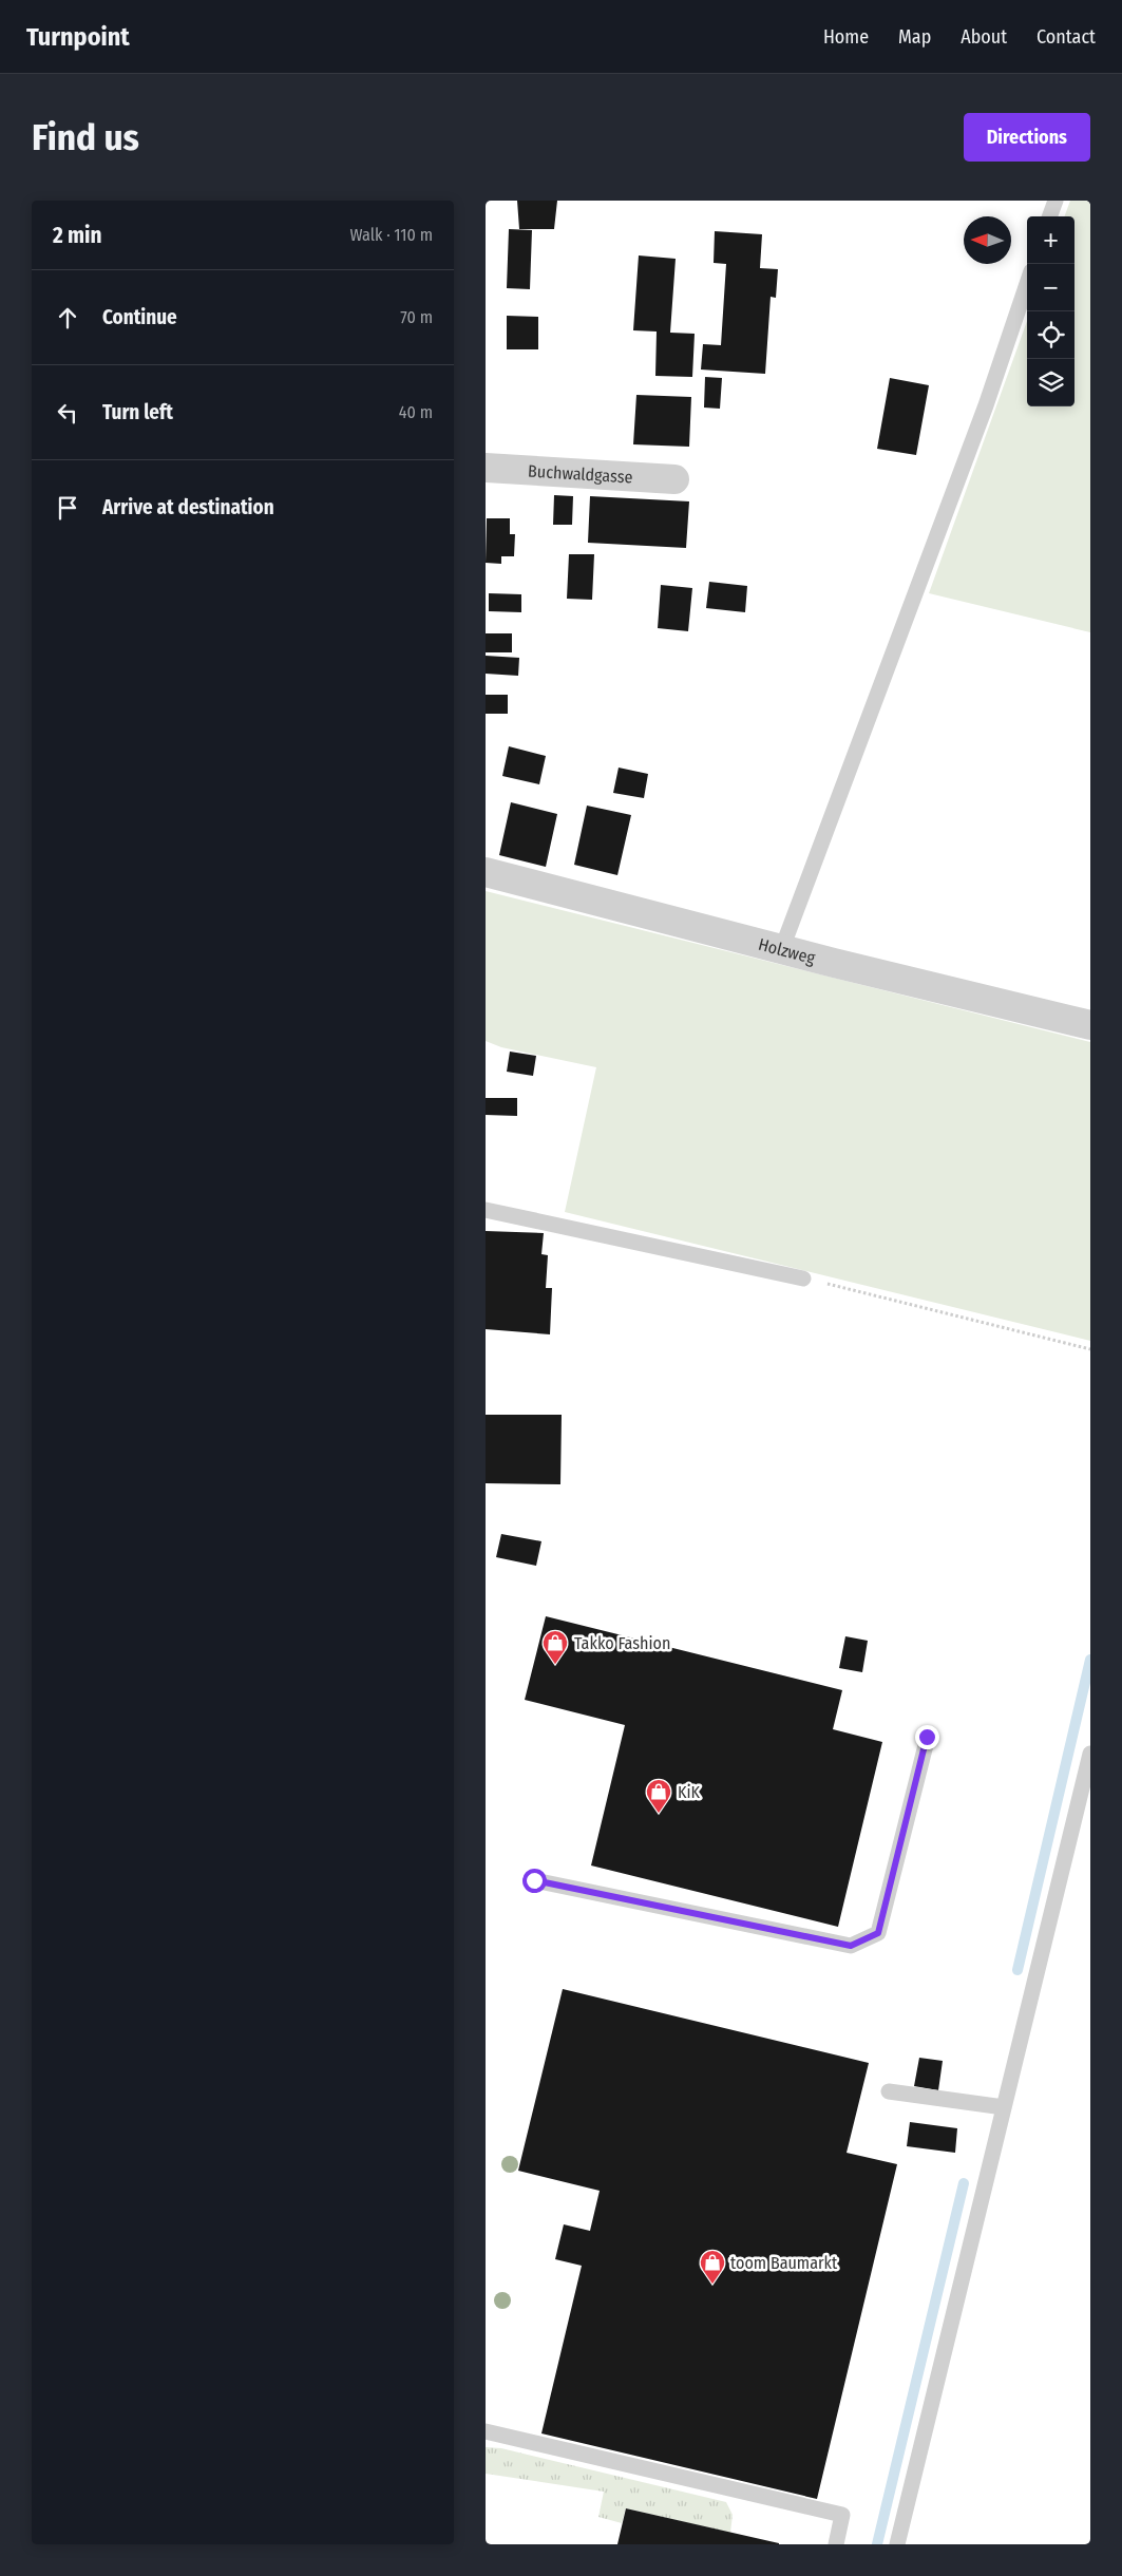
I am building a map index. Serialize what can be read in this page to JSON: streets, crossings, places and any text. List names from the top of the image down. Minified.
{"streets":{"street":["Buchwaldgasse","Holzweg"]},"places":{"shop":["Takko Fashion","KiK","toom Baumarkt"]},"north":"left","page":{"header":"Turnpoint","nav":["Home","Map","About","Contact"],"buttons":"Directions","title":"Find us","heading":["2 min","Walk · 110 m"],"map_buttons":["+","−"],"list":[["Continue","70 m"],["Turn left","40 m"],"Arrive at destination"]}}
